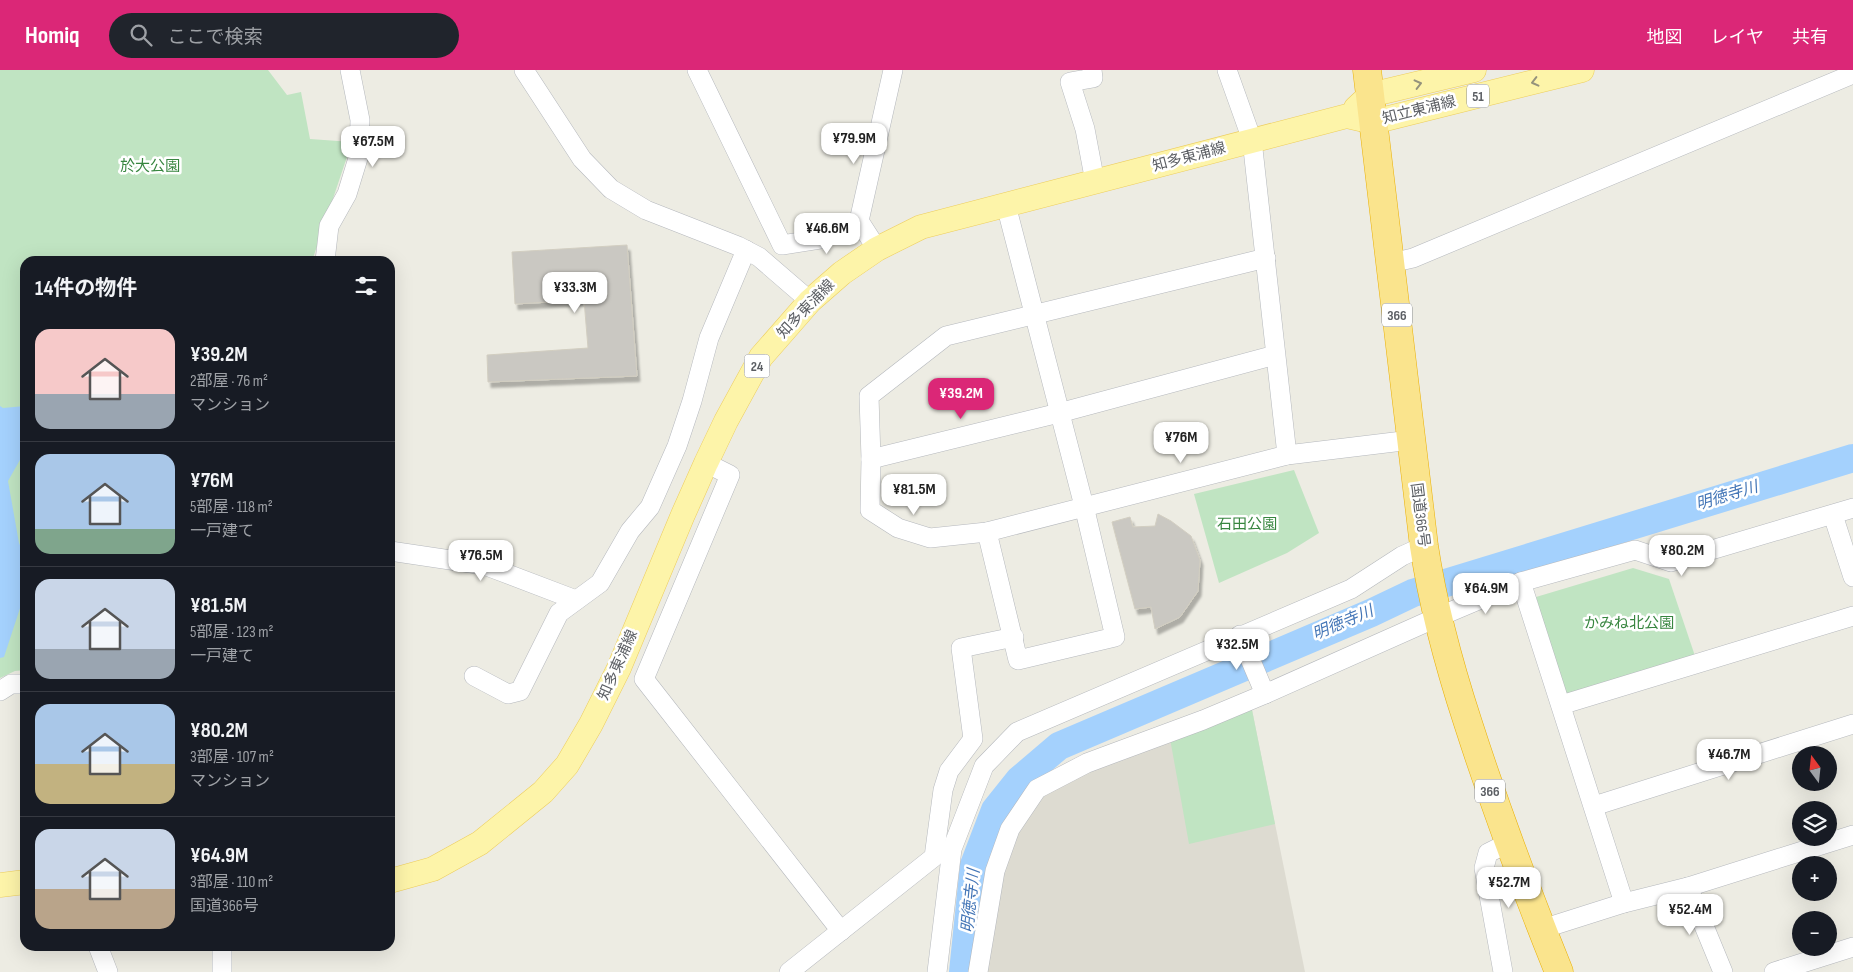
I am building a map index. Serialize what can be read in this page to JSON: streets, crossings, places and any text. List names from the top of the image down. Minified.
{"streets":{"highway":["366","国道366号"],"main road":["51","知立東浦線","知多東浦線","24"]},"crossings":[["知立東浦線","知多東浦線"],["知立東浦線","国道366号"],["知多東浦線","国道366号"]],"water":["明徳寺川"],"parks":["於大公園","石田公園","かみね北公園"],"north":"top","page":{"header":"Homiq","search":"ここで検索","nav":["地図","レイヤ","共有"],"price":["¥79.9M","¥67.5M","¥46.6M","¥33.3M","¥39.2M","¥76M","¥81.5M","¥80.2M","¥76.5M","¥64.9M","¥32.5M","¥46.7M","¥52.7M","¥52.4M"],"heading":"14件の物件","list":[{"name":"¥39.2M","note":"2部屋 · 76 m² · マンション"},{"name":"¥76M","note":"5部屋 · 118 m² · 一戸建て"},{"name":"¥81.5M","note":"5部屋 · 123 m² · 一戸建て"},{"name":"¥80.2M","note":"3部屋 · 107 m² · マンション"},{"name":"¥64.9M","note":"3部屋 · 110 m² · 国道366号"}],"map_buttons":["+","−"]}}
